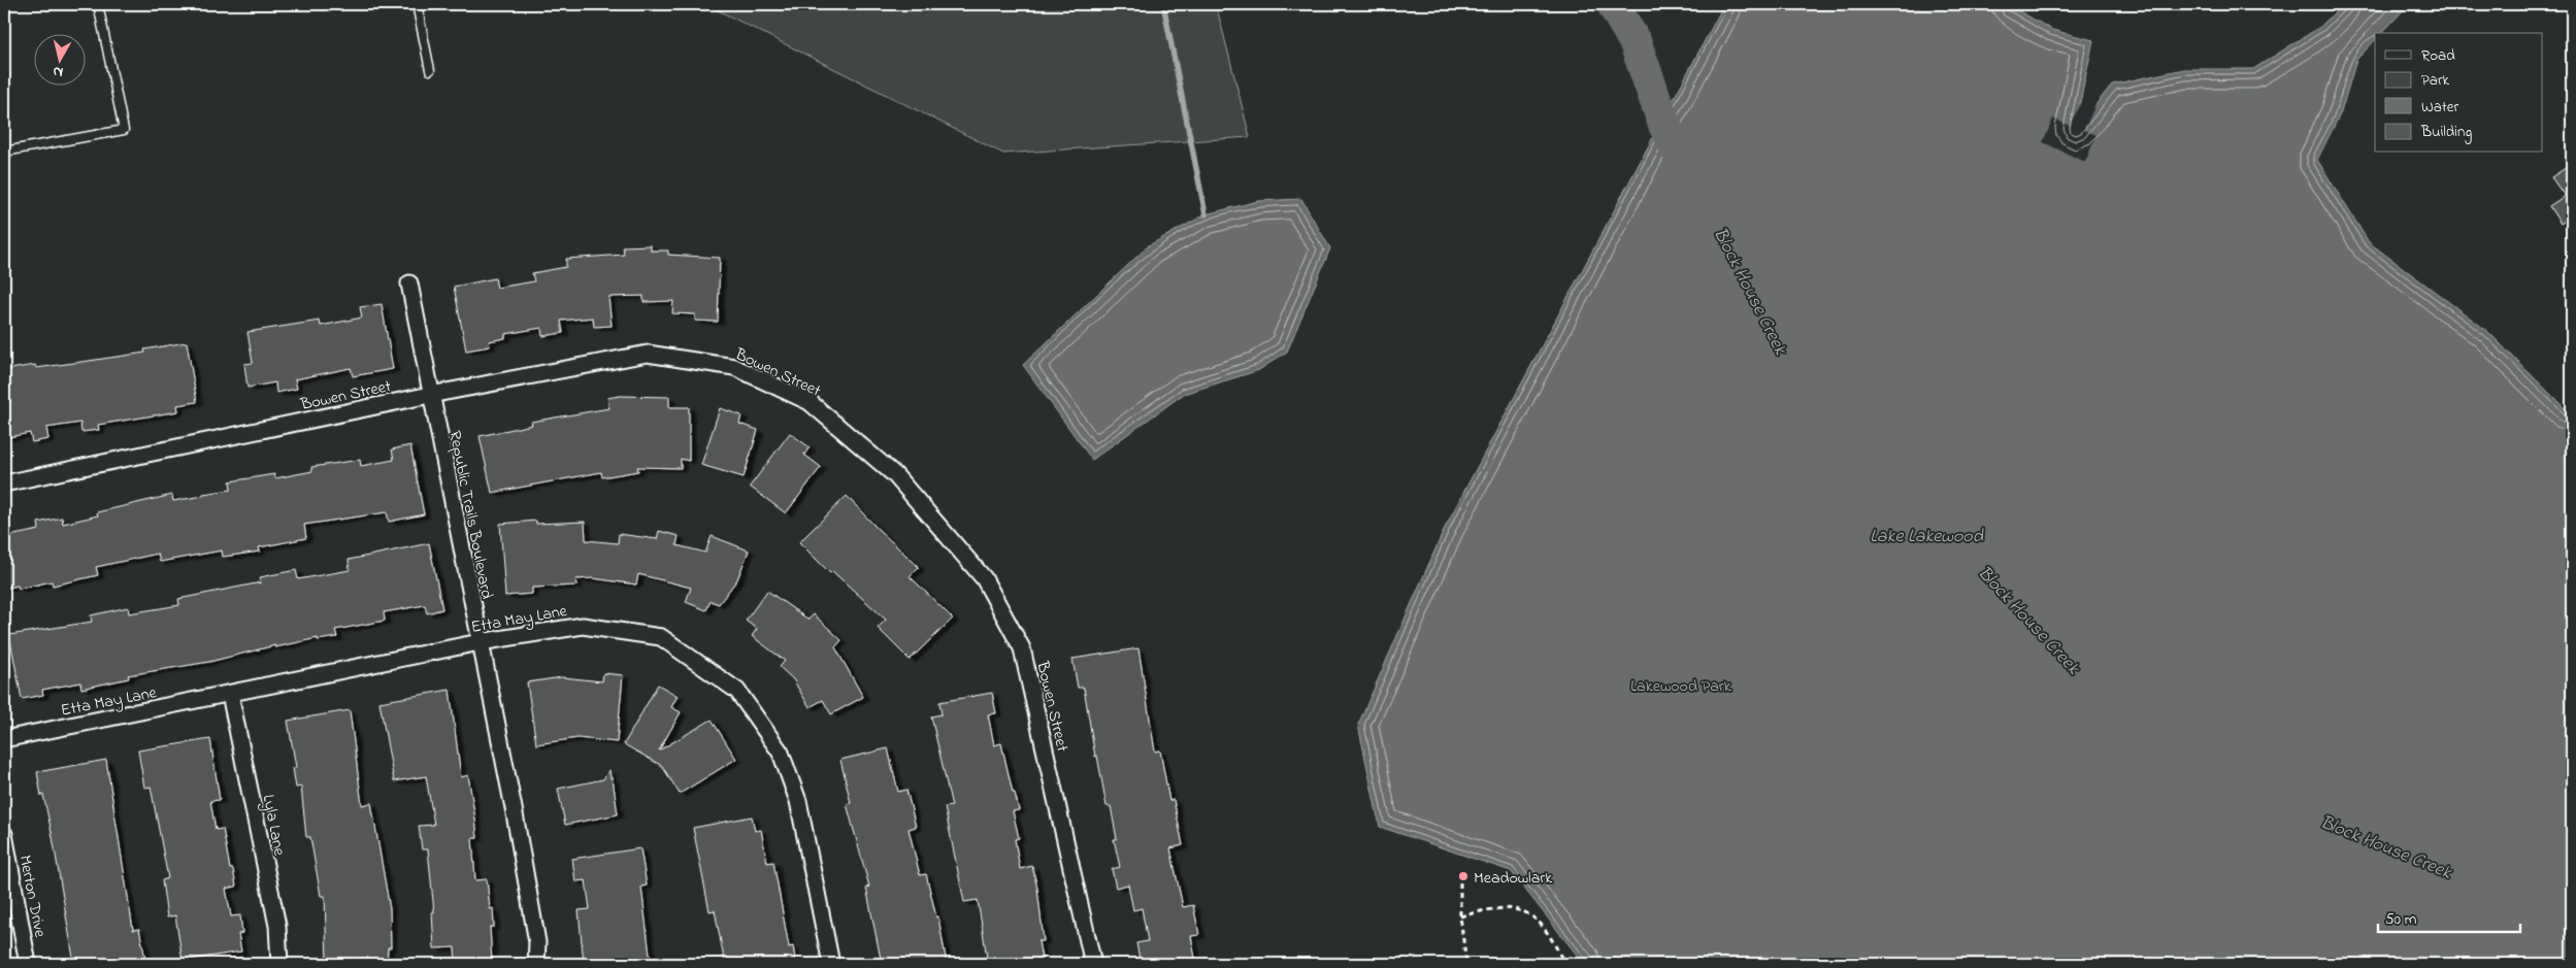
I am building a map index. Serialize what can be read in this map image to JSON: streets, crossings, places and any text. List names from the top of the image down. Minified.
{"streets":{"street":["Bowen Street","Republic Trails Boulevard","Etta May Lane","Lyla Lane","Merton Drive"]},"crossings":[["Bowen Street","Republic Trails Boulevard"],["Republic Trails Boulevard","Etta May Lane"],["Etta May Lane","Lyla Lane"]],"water":["Block House Creek","Lake Lakewood"],"parks":["Lakewood Park"],"places":["Meadowlark"],"legend":["Road","Park","Water","Building"],"scale_bar":"50 m","north":"bottom"}
